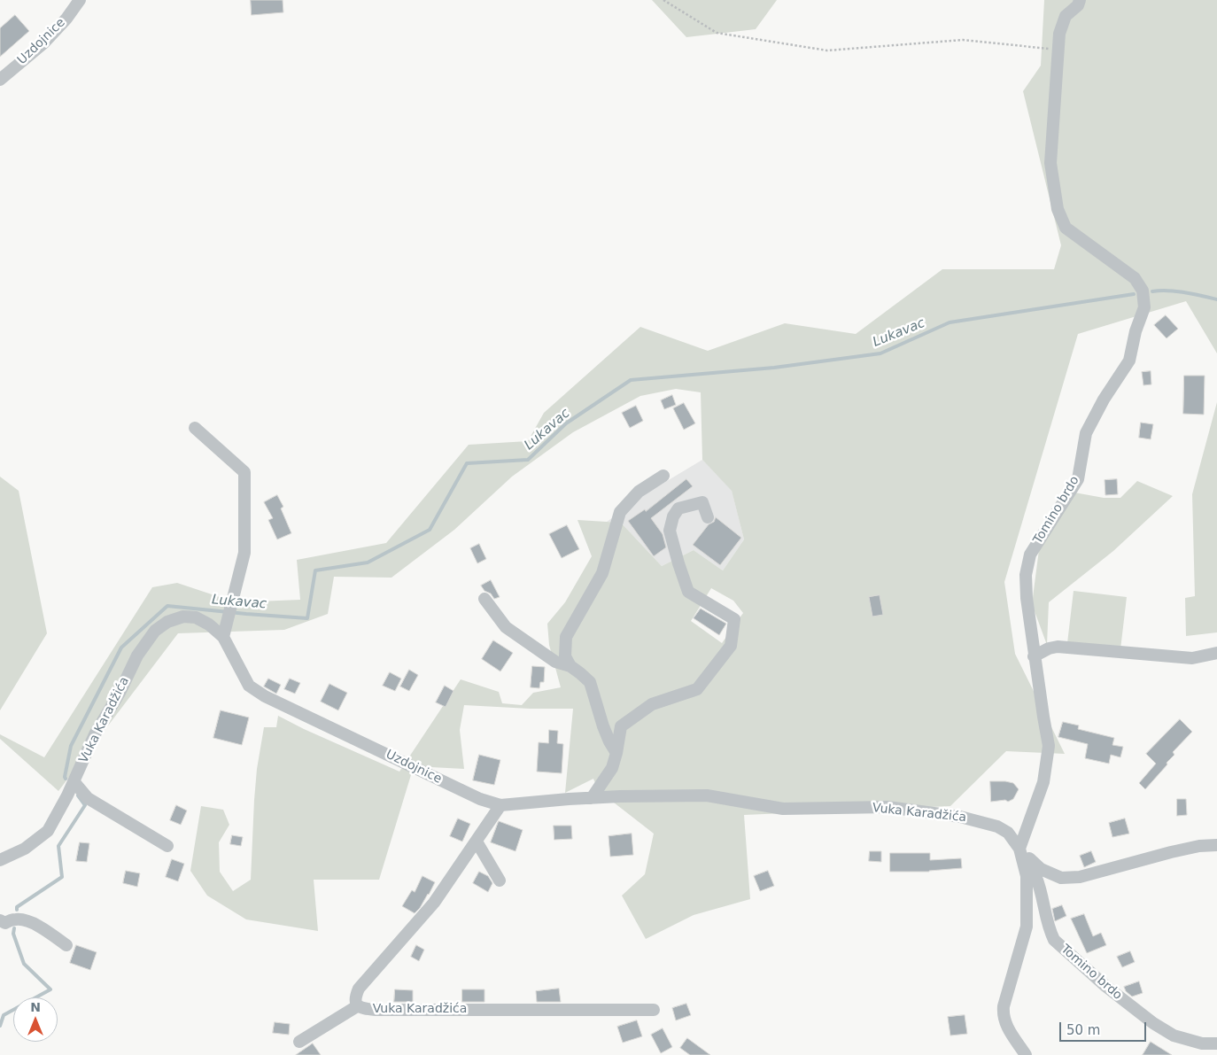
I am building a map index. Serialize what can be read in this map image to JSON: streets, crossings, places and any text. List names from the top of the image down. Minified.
{"streets":{"street":["Uzdojnice","Tomino brdo","Vuka Karadžića"]},"crossings":[["Uzdojnice","Vuka Karadžića"],["Tomino brdo","Vuka Karadžića"]],"water":["Lukavac"],"scale_bar":"50 m","north":"top"}
